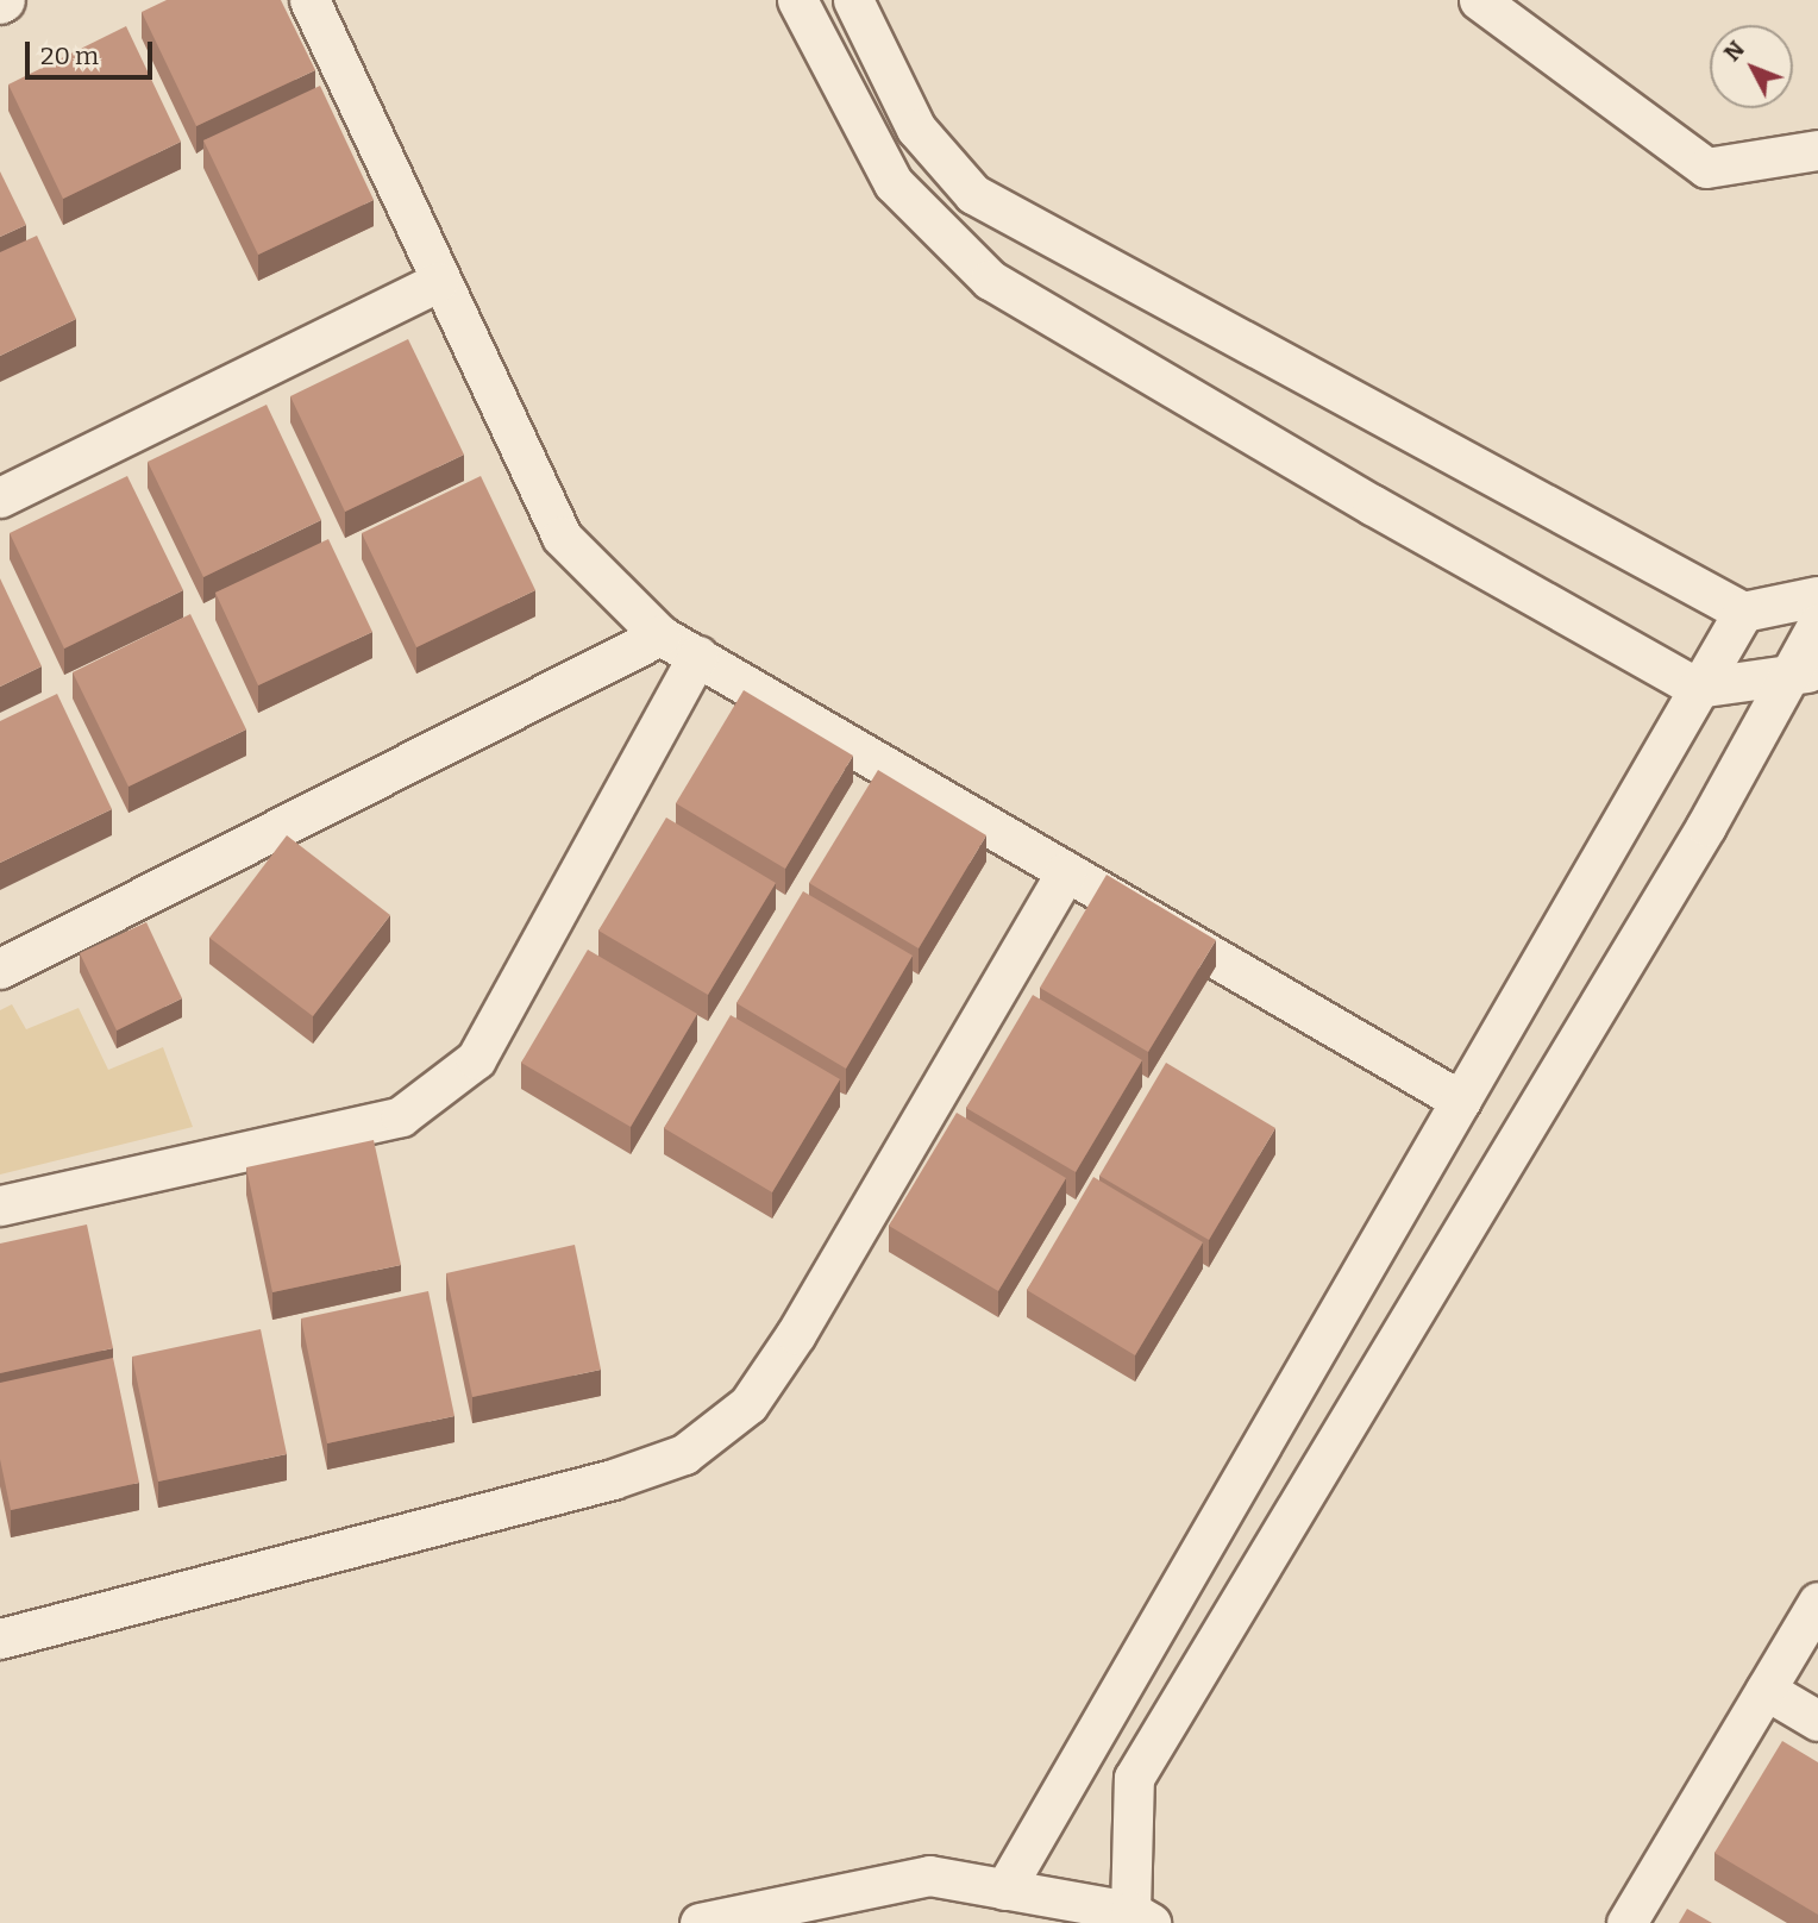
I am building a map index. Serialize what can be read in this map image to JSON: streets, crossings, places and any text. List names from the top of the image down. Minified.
{"scale_bar":"20 m","north":"top left"}
